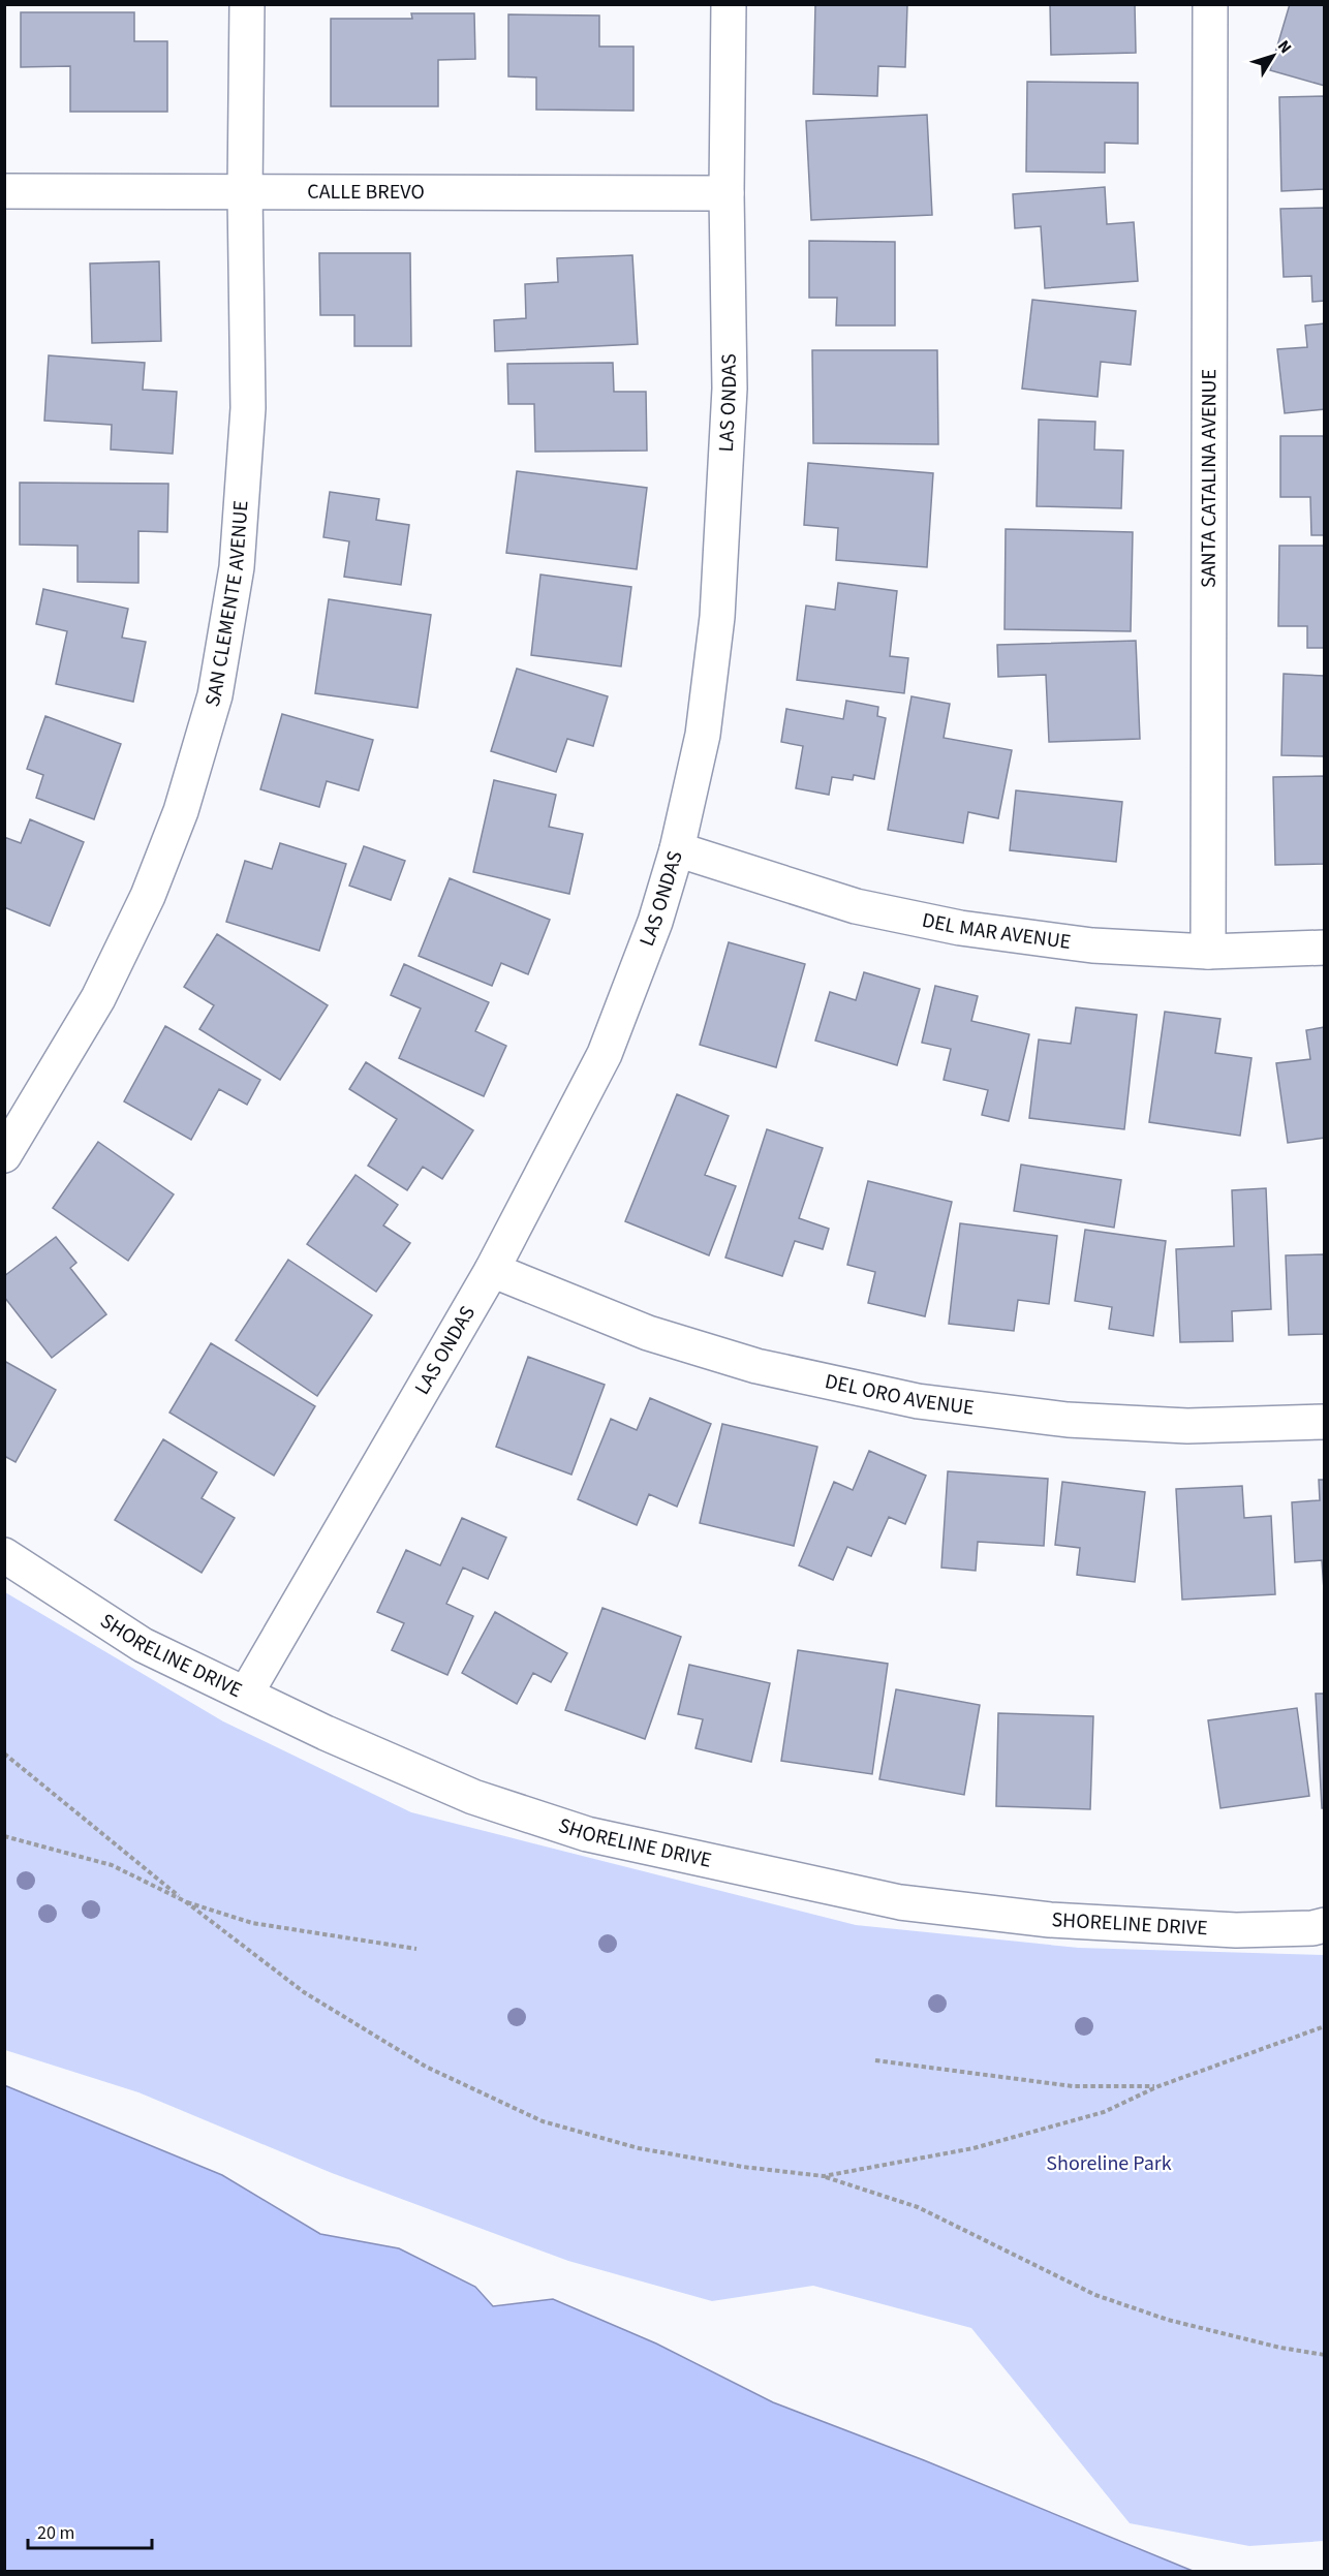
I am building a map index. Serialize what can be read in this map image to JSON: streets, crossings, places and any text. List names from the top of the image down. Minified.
{"streets":{"street":["CALLE BREVO","LAS ONDAS","SANTA CATALINA AVENUE","SAN CLEMENTE AVENUE","DEL MAR AVENUE","DEL ORO AVENUE","SHORELINE DRIVE"]},"crossings":[["CALLE BREVO","LAS ONDAS"],["CALLE BREVO","SAN CLEMENTE AVENUE"],["LAS ONDAS","DEL MAR AVENUE"],["LAS ONDAS","DEL ORO AVENUE"],["LAS ONDAS","SHORELINE DRIVE"],["SANTA CATALINA AVENUE","DEL MAR AVENUE"]],"parks":["Shoreline Park"],"scale_bar":"20 m","north":"top right"}
